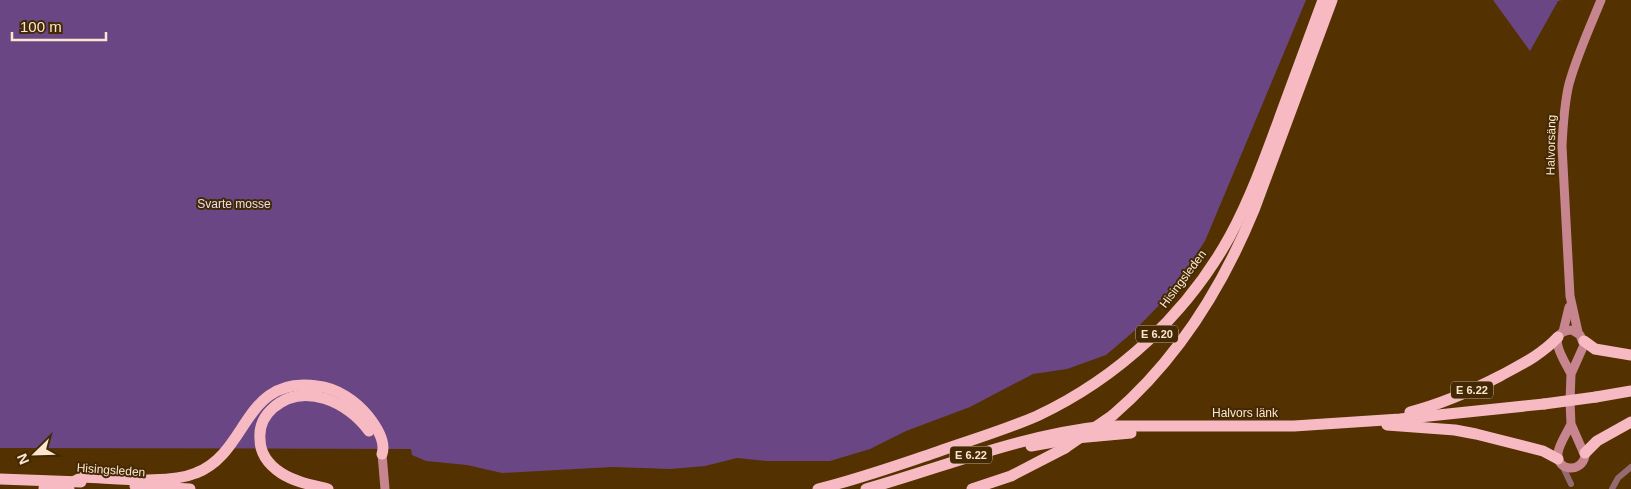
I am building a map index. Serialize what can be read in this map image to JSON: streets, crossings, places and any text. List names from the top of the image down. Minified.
{"streets":{"highway":["Hisingsleden","E 6.20","E 6.22","Halvors länk"],"street":["Halvorsäng"]},"crossings":[["Halvorsäng","E 6.22"],["E 6.22","Halvors länk"]],"parks":["Svarte mosse"],"scale_bar":"100 m","north":"bottom left"}
